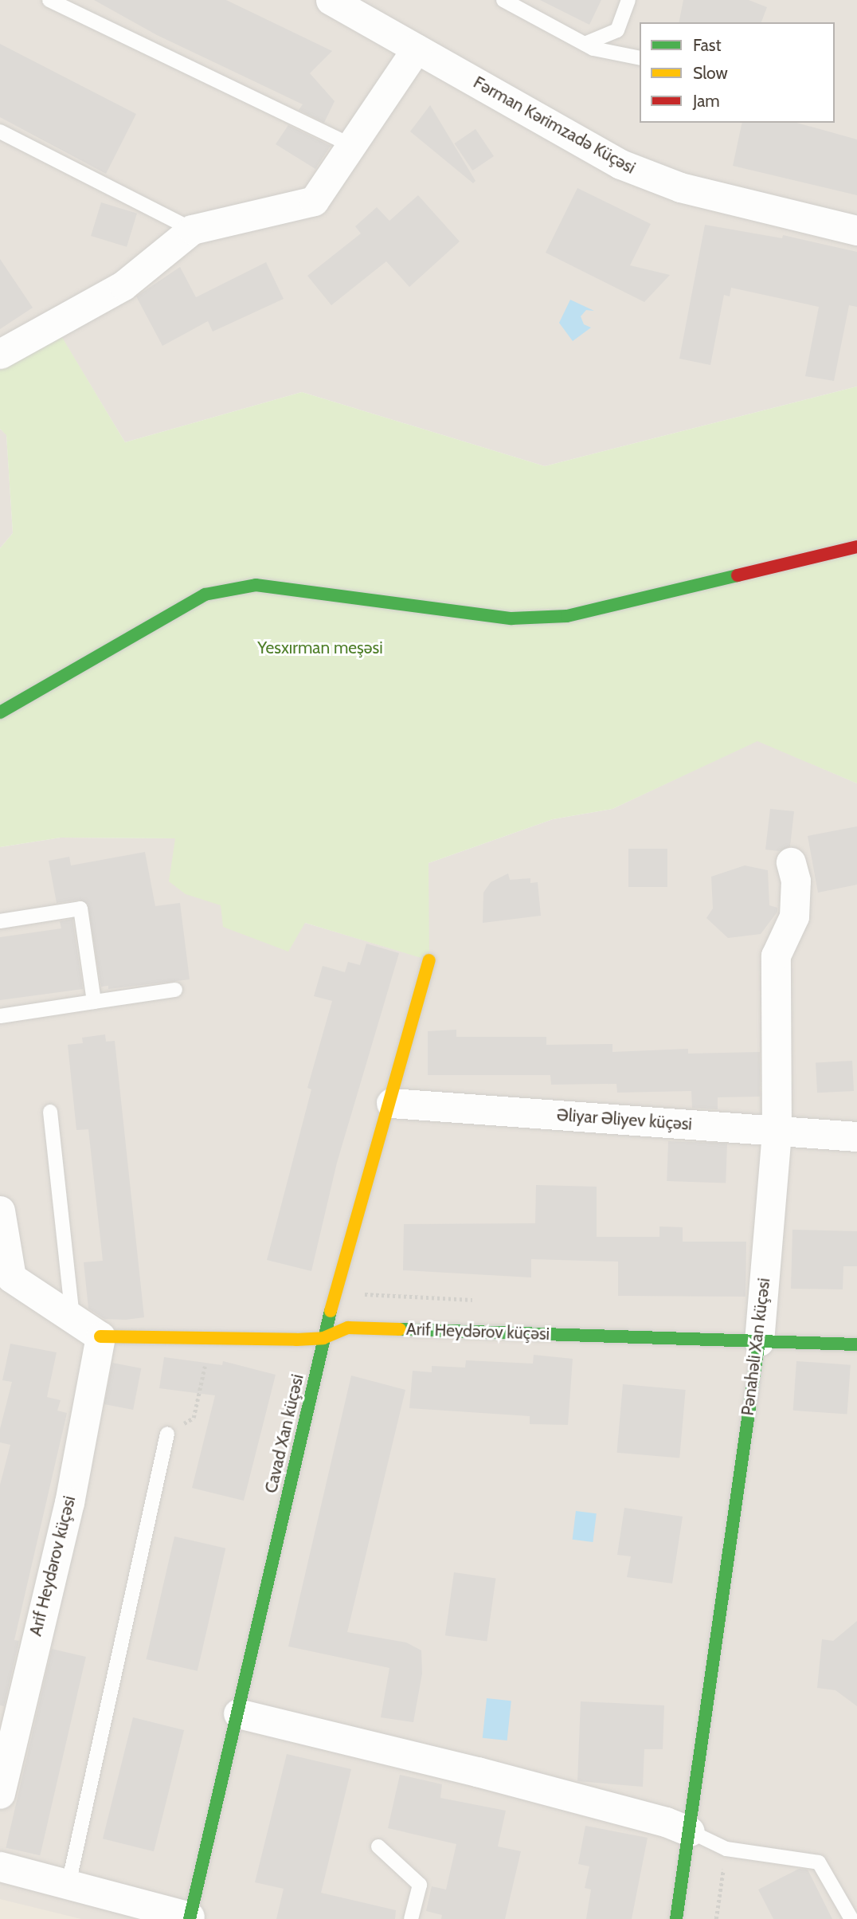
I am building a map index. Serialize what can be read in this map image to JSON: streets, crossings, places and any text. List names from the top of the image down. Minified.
{"streets":{"street":["Fərman Kərimzadə Küçəsi","Əliyar Əliyev küçəsi","Arif Heydərov küçəsi","Pənahəli Xan küçəsi","Cavad Xan küçəsi"]},"crossings":[["Əliyar Əliyev küçəsi","Pənahəli Xan küçəsi"],["Əliyar Əliyev küçəsi","Cavad Xan küçəsi"],["Arif Heydərov küçəsi","Pənahəli Xan küçəsi"],["Arif Heydərov küçəsi","Cavad Xan küçəsi"]],"parks":["Yesxırman meşəsi"],"legend":["Fast","Slow","Jam"]}
